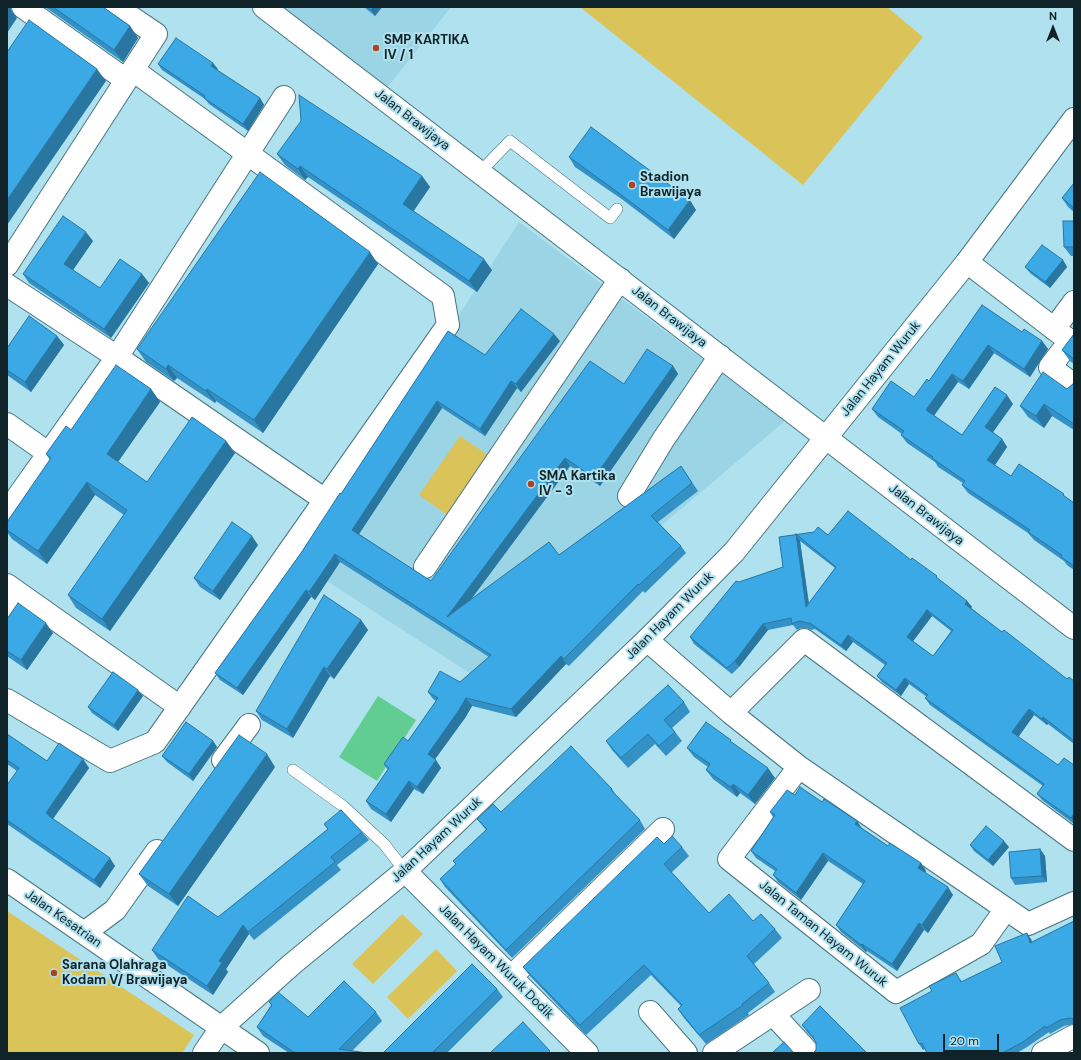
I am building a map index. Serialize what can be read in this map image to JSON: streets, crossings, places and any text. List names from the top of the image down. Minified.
{"streets":{"street":["Jalan Brawijaya","Jalan Hayam Wuruk","Jalan Kesatrian","Jalan Taman Hayam Wuruk","Jalan Hayam Wuruk Dodik"]},"crossings":[["Jalan Brawijaya","Jalan Hayam Wuruk"],["Jalan Hayam Wuruk","Jalan Kesatrian"],["Jalan Hayam Wuruk","Jalan Hayam Wuruk Dodik"]],"places":["SMP KARTIKA IV / 1","Stadion Brawijaya","SMA Kartika IV - 3","Sarana Olahraga Kodam V/ Brawijaya"],"scale_bar":"20 m","north":"top"}
